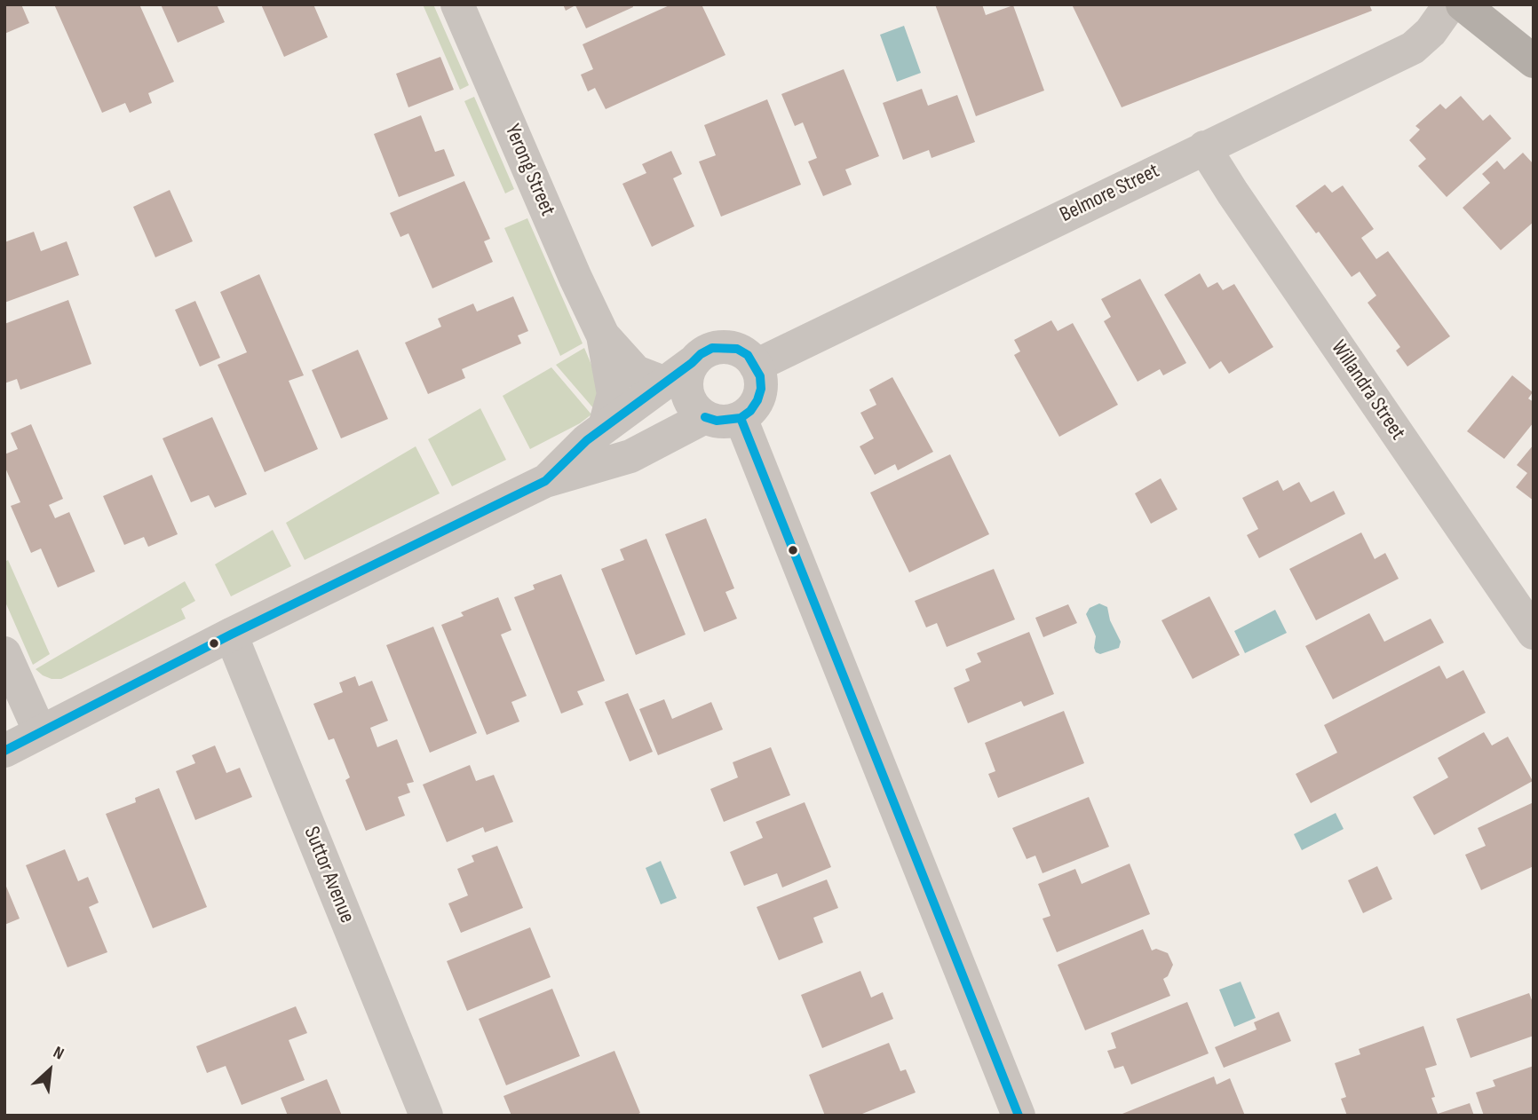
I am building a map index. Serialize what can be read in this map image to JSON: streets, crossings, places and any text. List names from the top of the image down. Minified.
{"streets":{"street":["Yerong Street","Belmore Street","Willandra Street","Suttor Avenue"]},"crossings":[["Belmore Street","Willandra Street"]],"north":"top right"}
